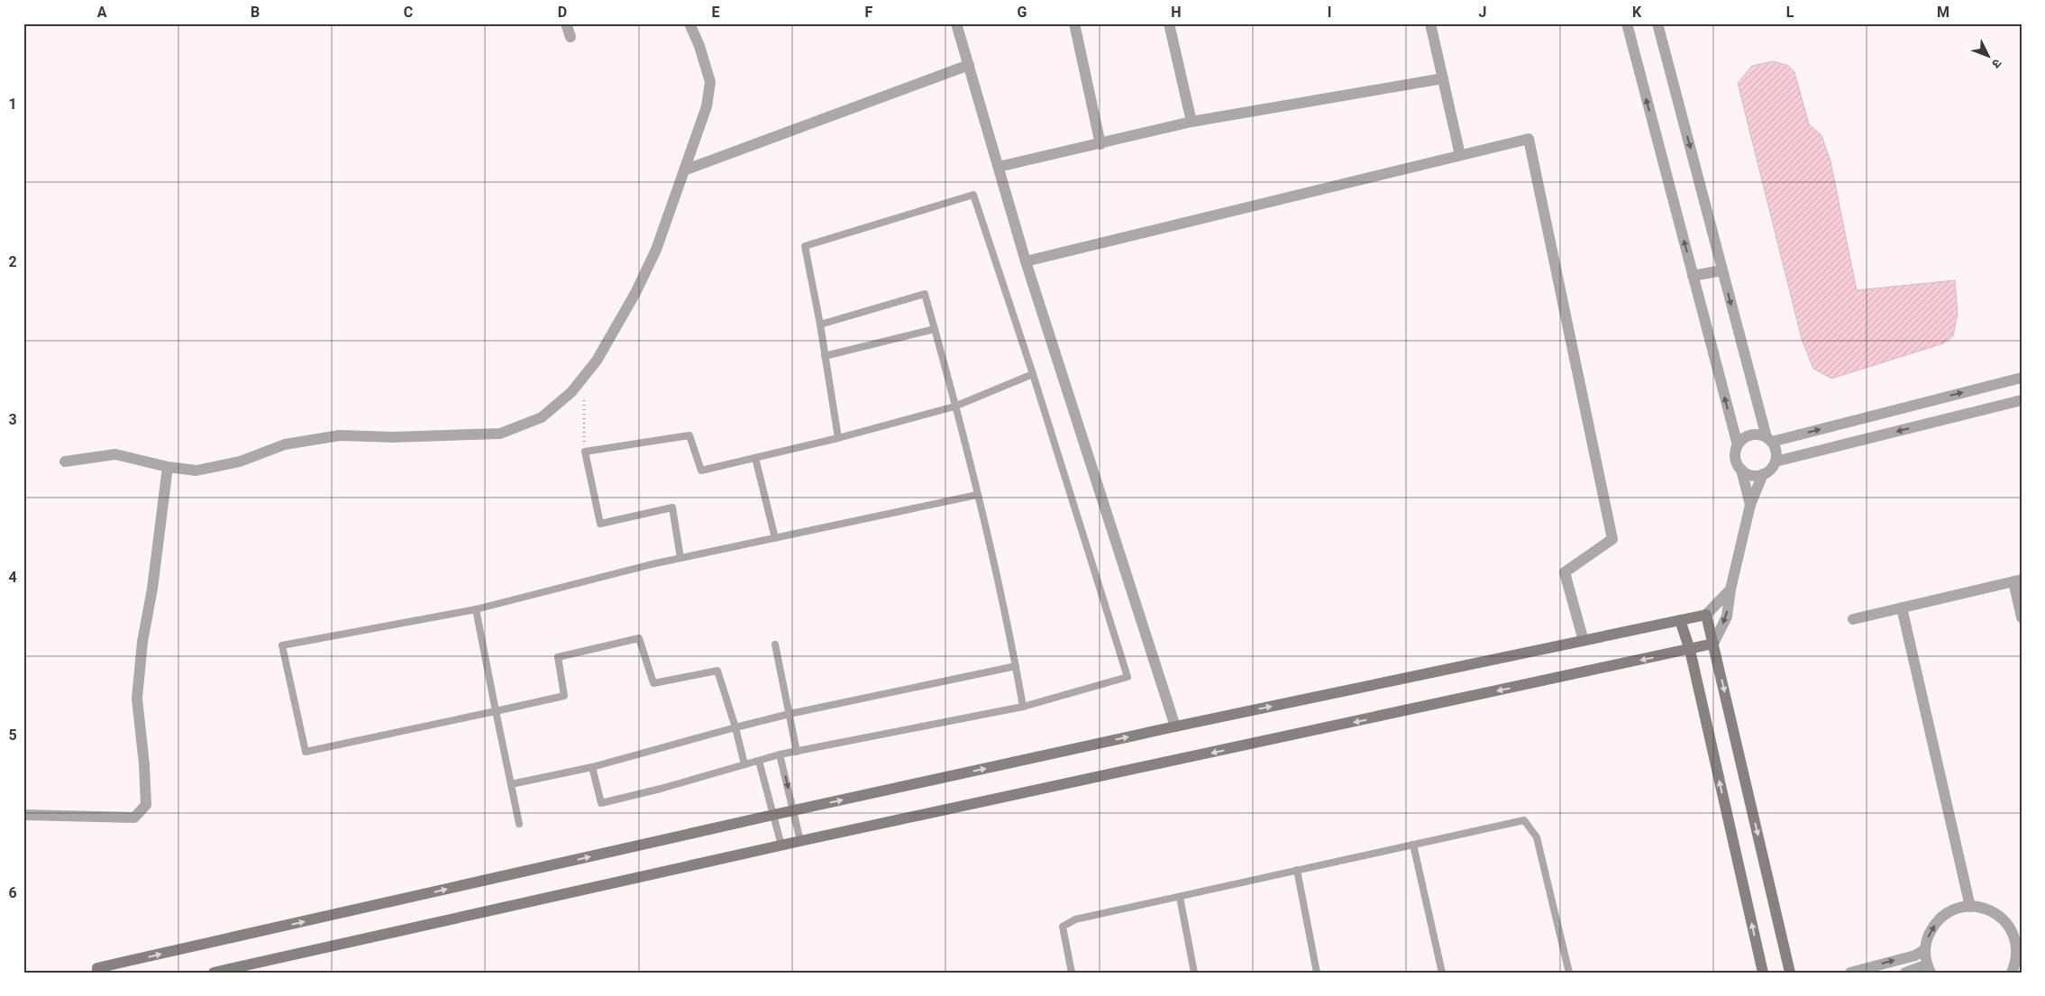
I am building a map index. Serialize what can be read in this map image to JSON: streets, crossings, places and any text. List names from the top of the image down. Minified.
{"north":"bottom right","grid":{"columns":["A","B","C","D","E","F","G","H","I","J","K","L","M"],"rows":["1","2","3","4","5","6"]}}
